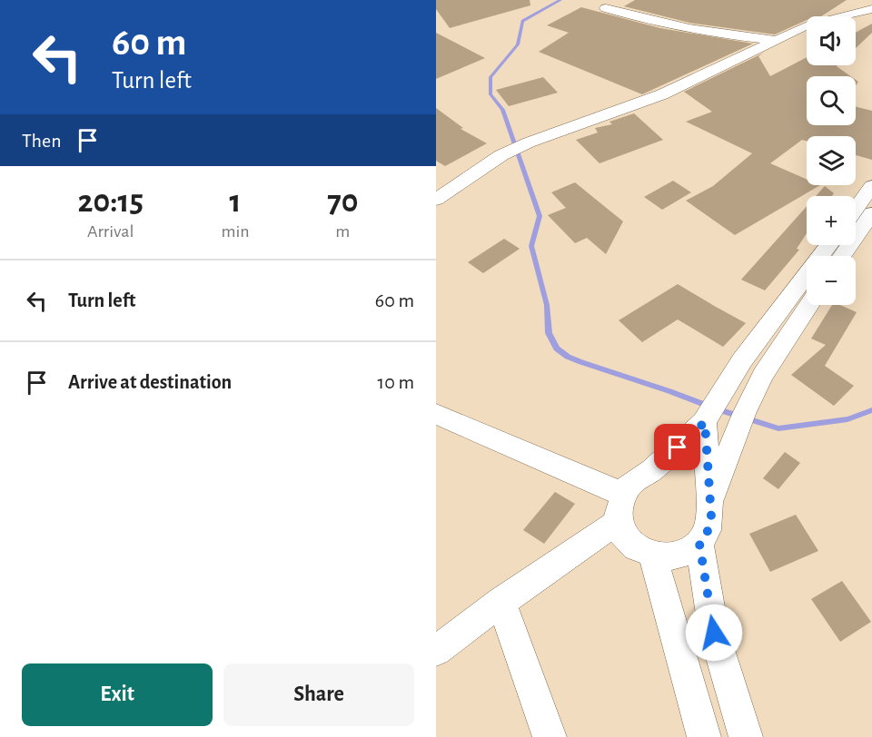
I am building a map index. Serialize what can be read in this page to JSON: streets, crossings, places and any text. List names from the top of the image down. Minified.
{"page":{"turn":["60 m","Turn left"],"map_buttons":["+","−"],"then":"Then","eta":["20:15","Arrival","1","min","70","m"],"list":[{"name":"Turn left","value":"60 m"},{"name":"Arrive at destination","value":"10 m"}],"buttons":["Exit","Share"]}}
